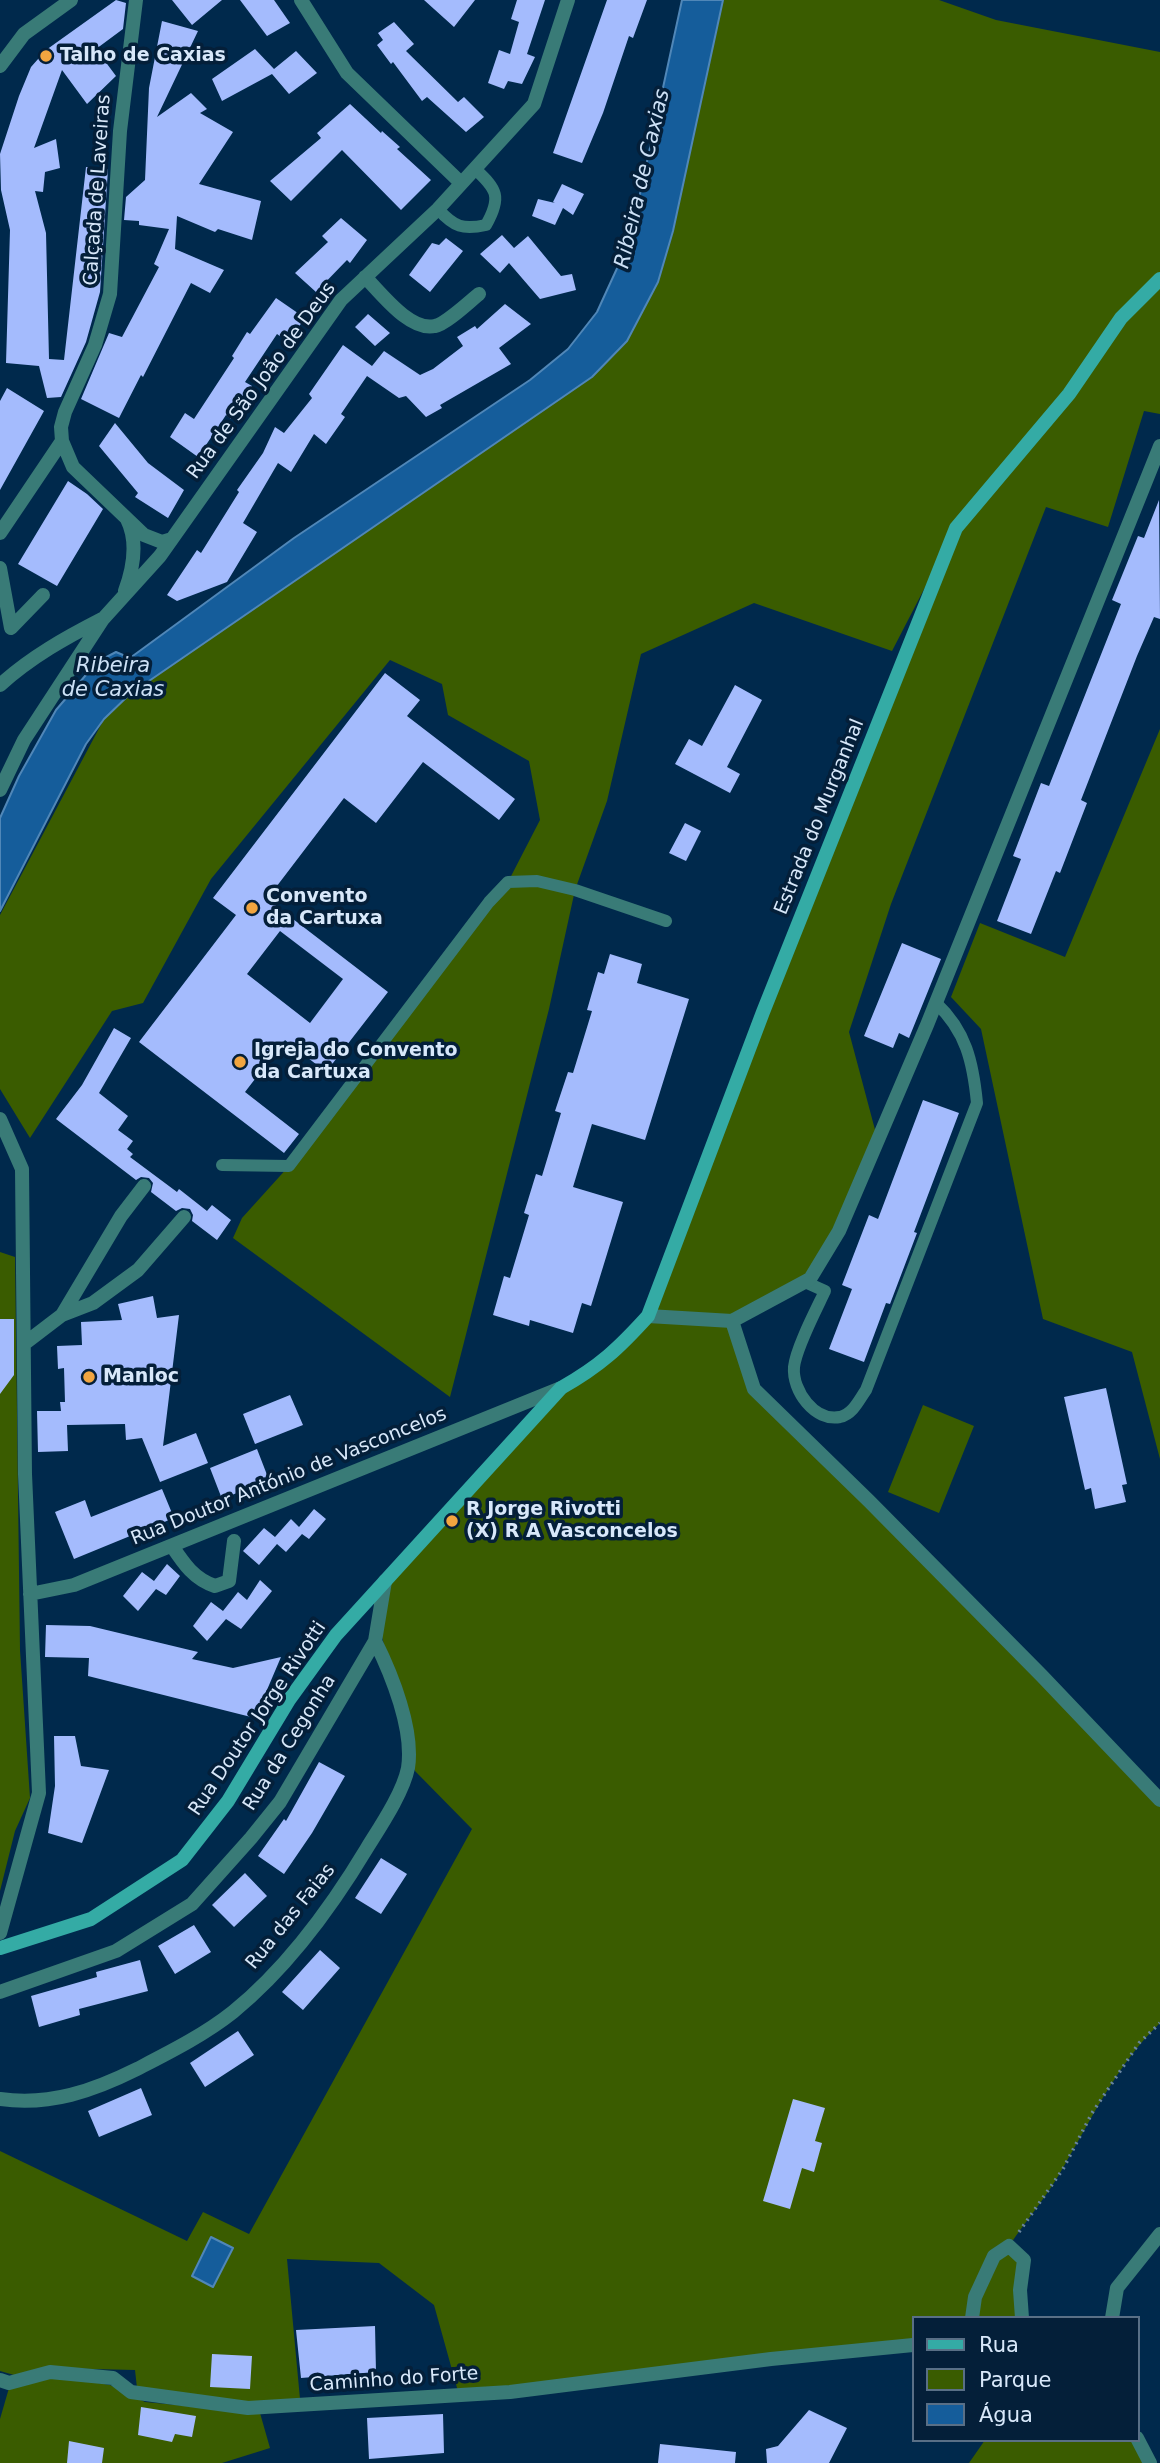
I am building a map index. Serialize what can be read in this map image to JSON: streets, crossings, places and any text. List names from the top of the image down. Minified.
{"streets":{"street":["Calçada de Laveiras","Rua de São João de Deus","Estrada do Murganhal","Rua Doutor António de Vasconcelos","Rua Doutor Jorge Rivotti","Rua da Cegonha","Rua das Faias","Caminho do Forte"]},"crossings":[["Estrada do Murganhal","Rua Doutor António de Vasconcelos"],["Estrada do Murganhal","Rua Doutor Jorge Rivotti"],["Rua Doutor António de Vasconcelos","Rua Doutor Jorge Rivotti"],["Rua Doutor Jorge Rivotti","Rua da Cegonha"],["Rua da Cegonha","Rua das Faias"]],"water":["Ribeira de Caxias"],"places":["Talho de Caxias","Convento da Cartuxa","Igreja do Convento da Cartuxa","Manloc","R Jorge Rivotti (X) R A Vasconcelos"],"legend":["Rua","Parque","Água"]}
